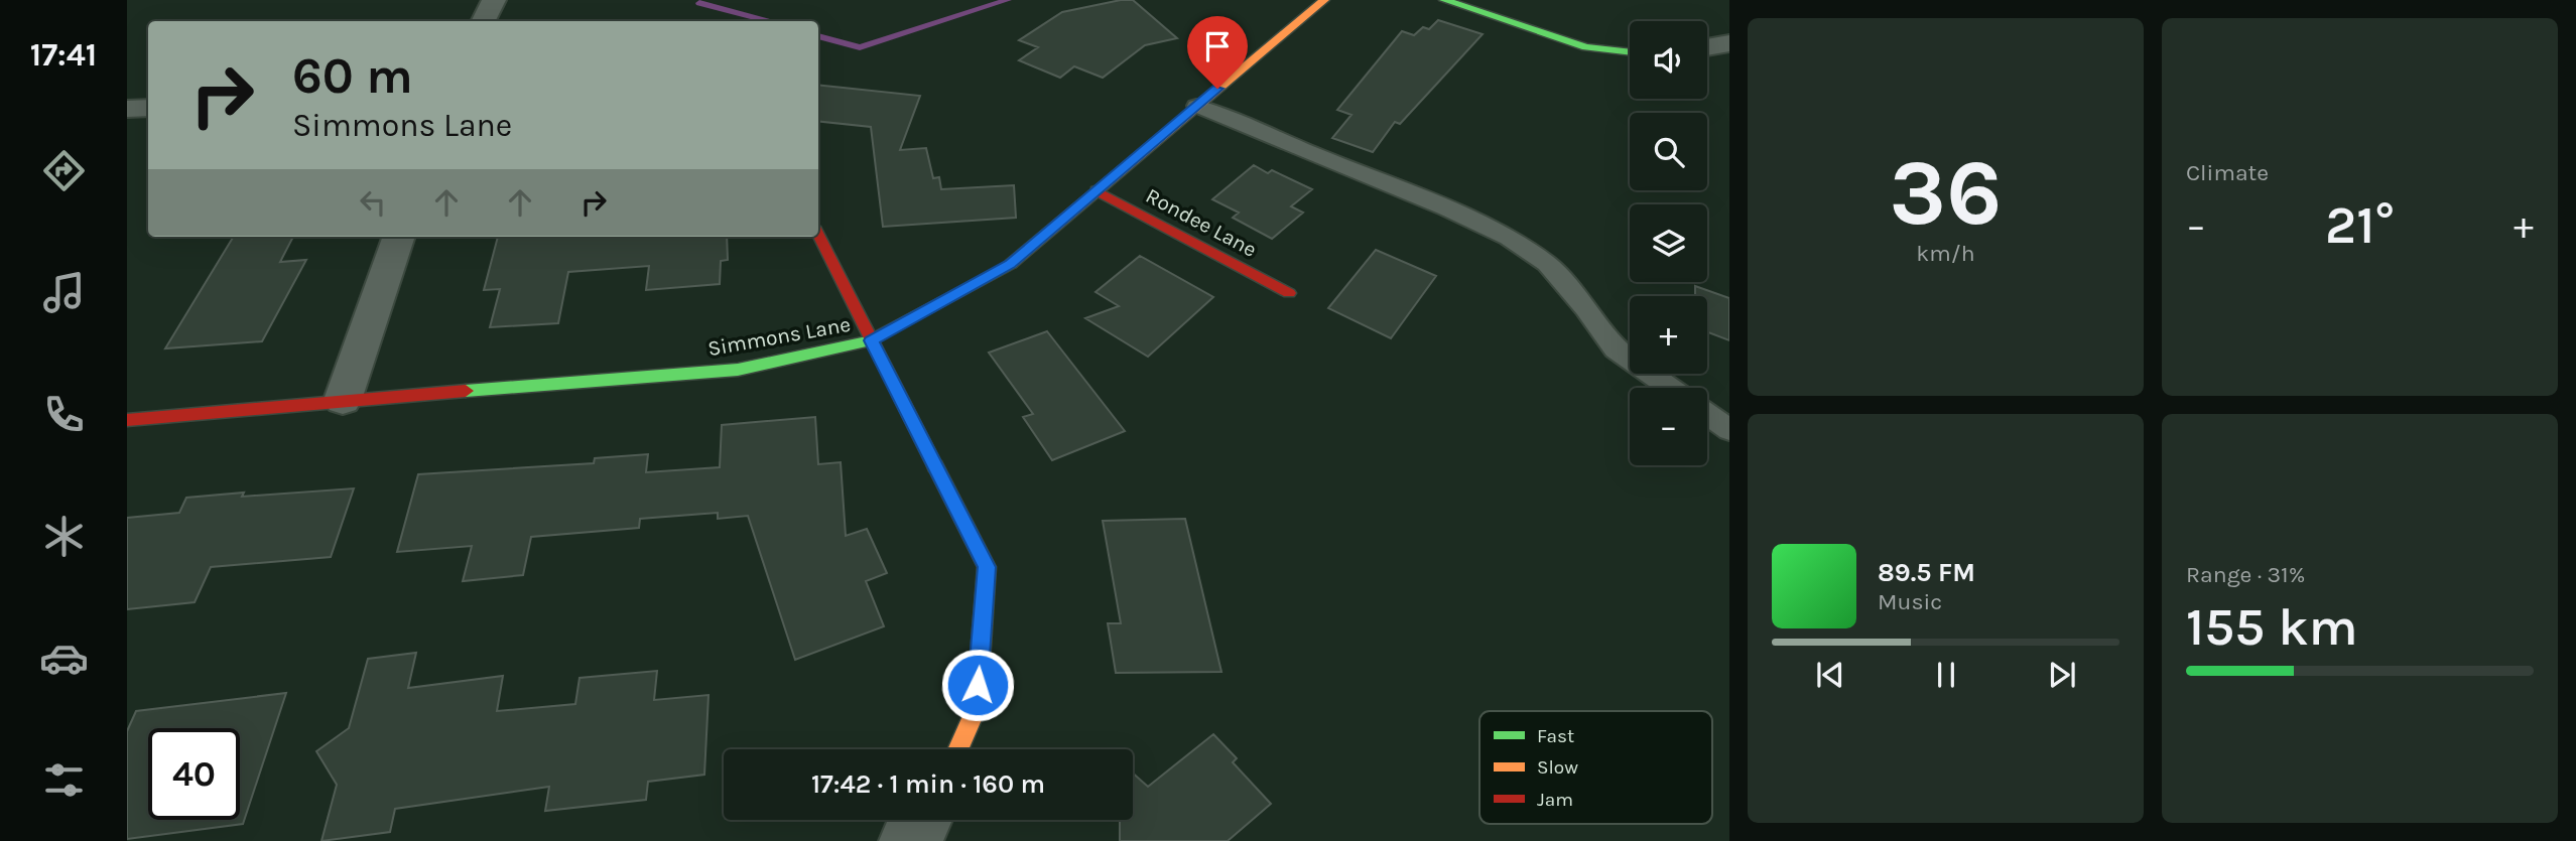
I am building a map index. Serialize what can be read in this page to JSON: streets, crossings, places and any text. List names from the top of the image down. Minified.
{"streets":{"street":["Rondee Lane","Simmons Lane"]},"crossings":[["Rondee Lane","Simmons Lane"]],"legend":["Fast","Slow","Jam"],"page":{"tabs":"17:41","tile":[["36","km/h"],"Climate",["Range · 31%","155 km"]],"map_buttons":["+","−"],"turn":["60 m","Simmons Lane"],"heat":["−","21°","+"],"song":["89.5 FM","Music"],"limit":"40","trip":"17:42 · 1 min · 160 m"}}
